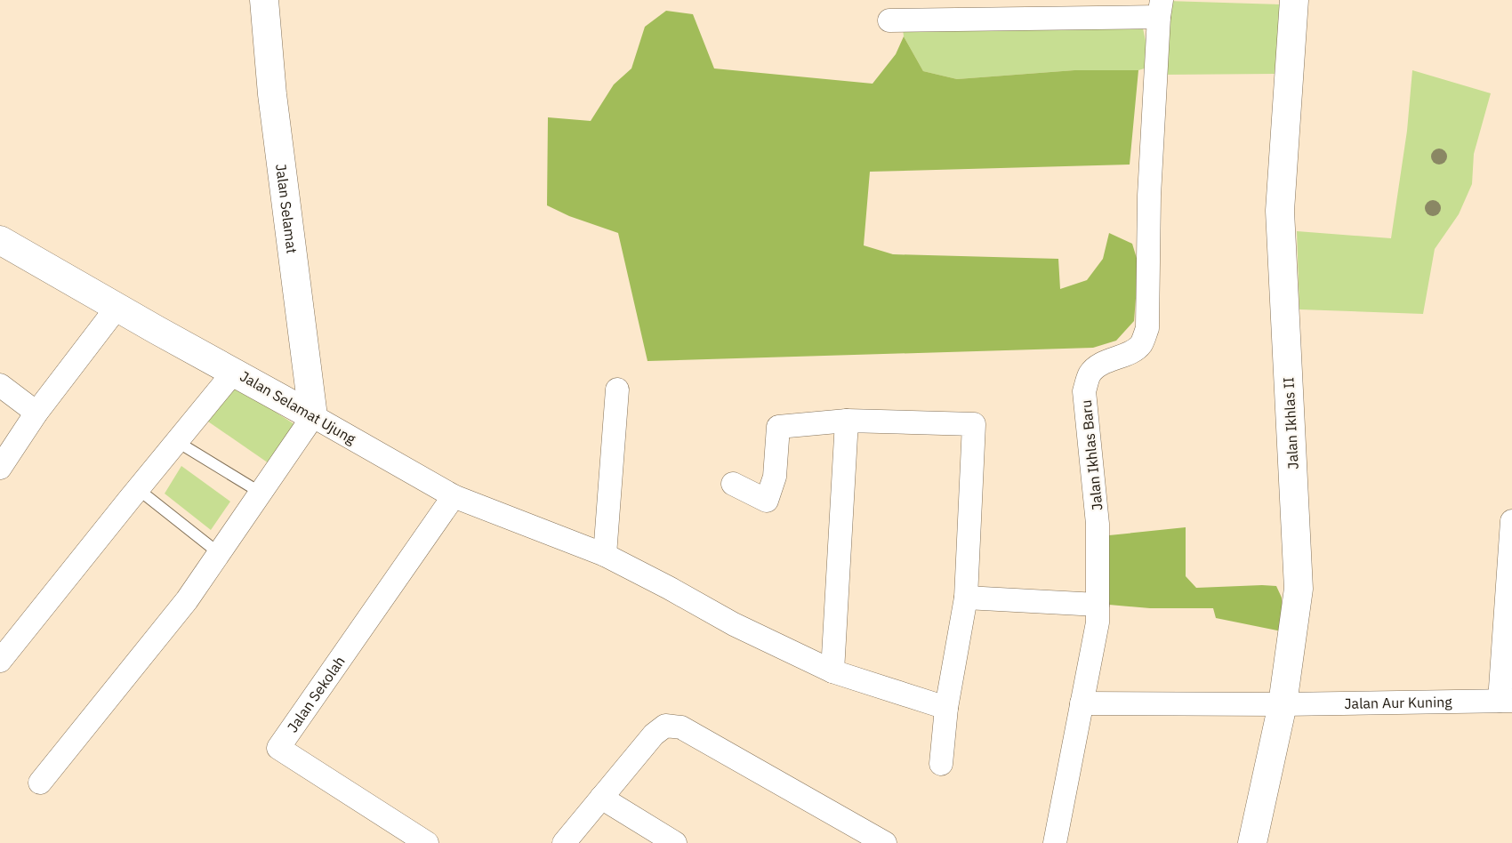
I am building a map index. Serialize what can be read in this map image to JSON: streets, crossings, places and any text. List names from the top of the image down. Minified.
{"streets":{"street":["Jalan Selamat","Jalan Selamat Ujung","Jalan Ikhlas II","Jalan Ikhlas Baru","Jalan Sekolah","Jalan Aur Kuning"]},"crossings":[["Jalan Selamat","Jalan Selamat Ujung"],["Jalan Selamat Ujung","Jalan Sekolah"],["Jalan Ikhlas II","Jalan Aur Kuning"],["Jalan Ikhlas Baru","Jalan Aur Kuning"]]}
